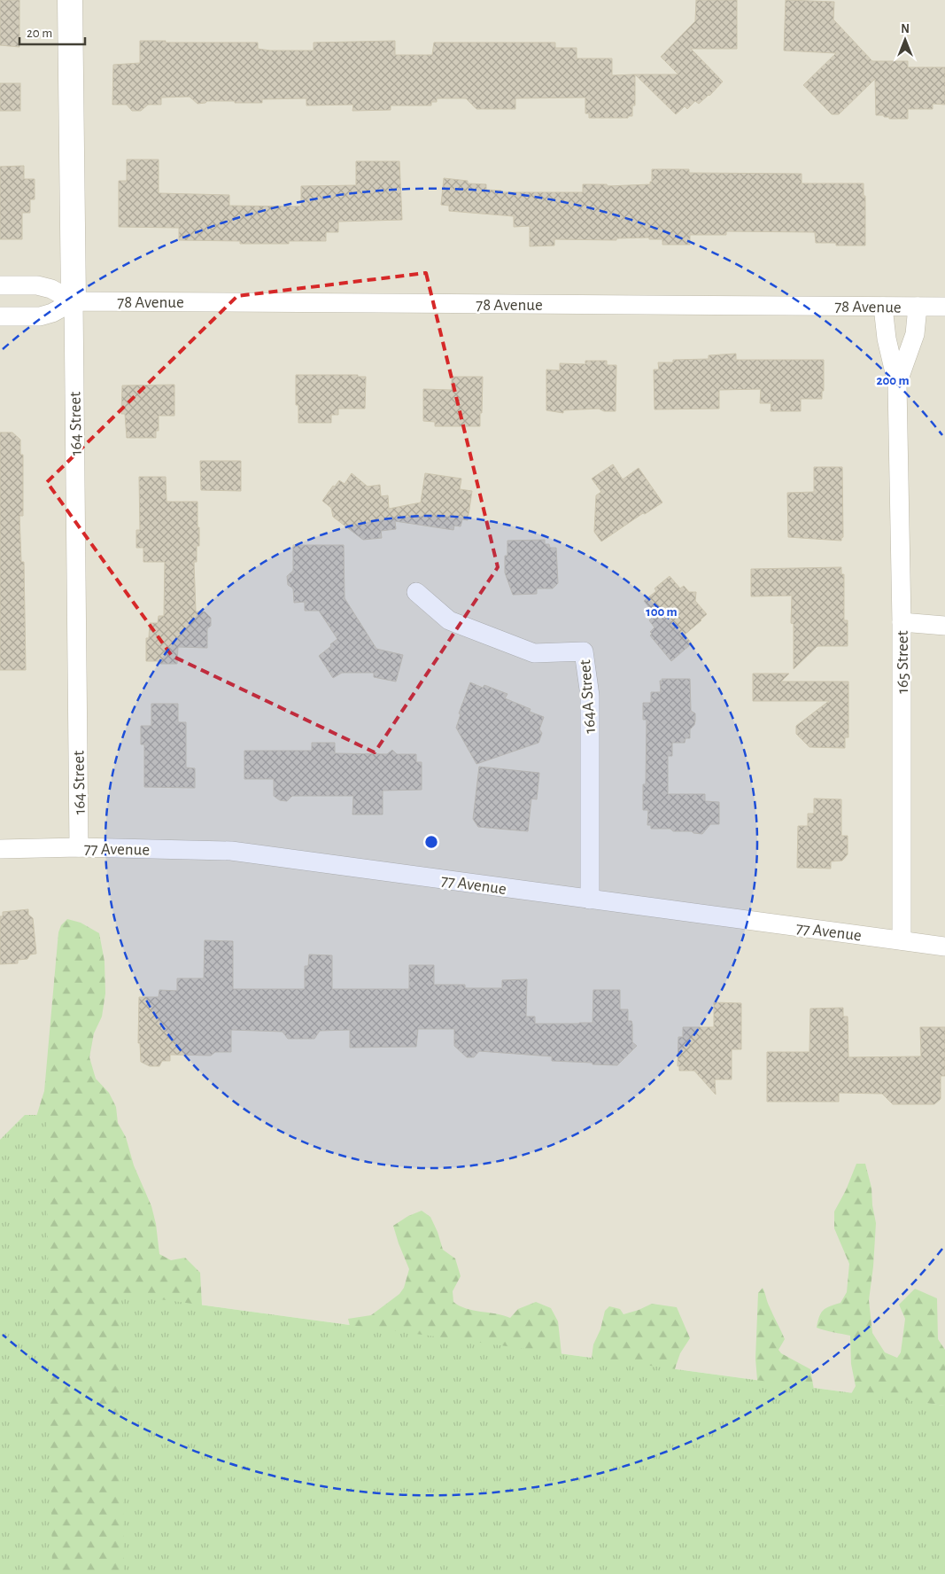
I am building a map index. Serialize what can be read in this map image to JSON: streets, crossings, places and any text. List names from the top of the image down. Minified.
{"streets":{"street":["78 Avenue","164 Street","165 Street","164A Street","77 Avenue"]},"crossings":[["78 Avenue","164 Street"],["78 Avenue","165 Street"],["164 Street","77 Avenue"],["165 Street","77 Avenue"],["164A Street","77 Avenue"]],"scale_bar":"20 m","north":"top","rings":["200 m","100 m"]}
